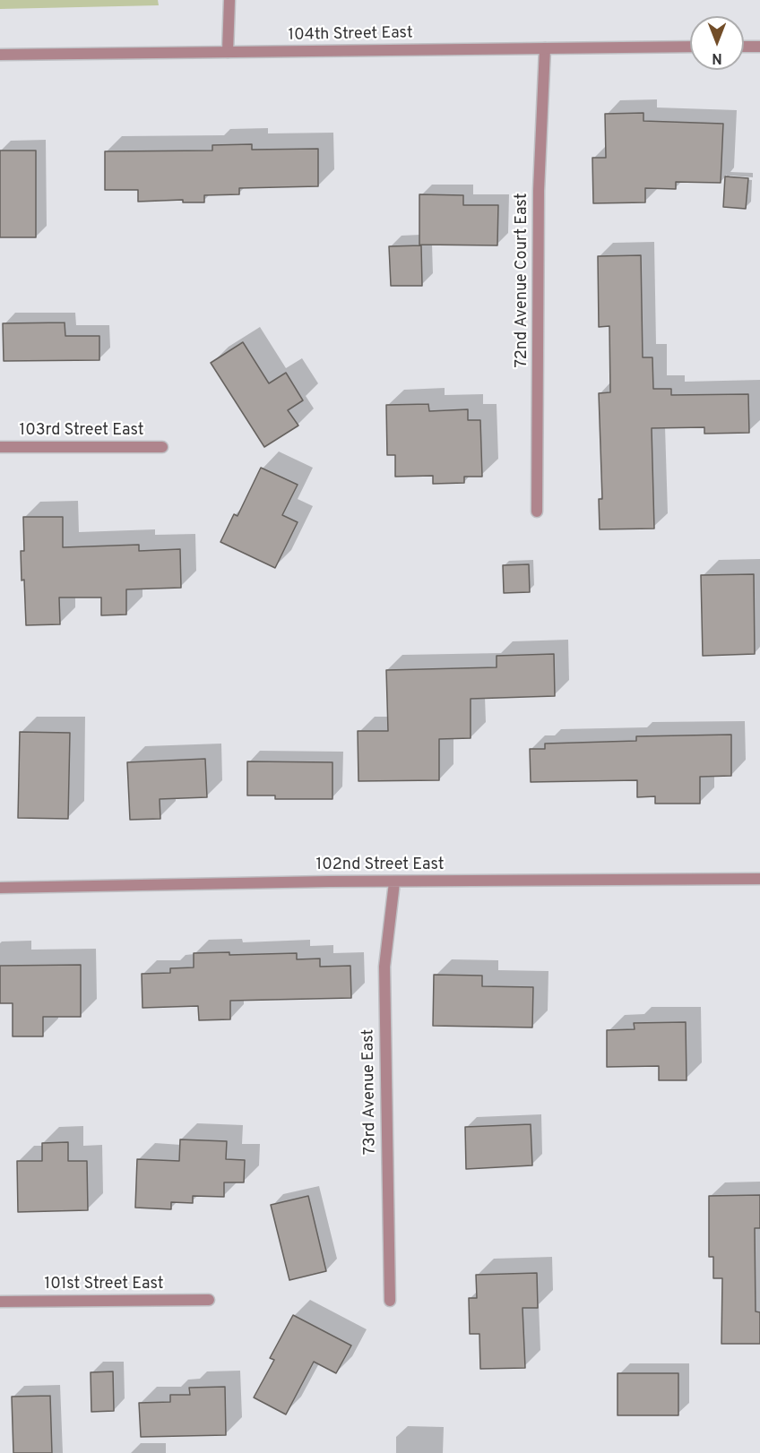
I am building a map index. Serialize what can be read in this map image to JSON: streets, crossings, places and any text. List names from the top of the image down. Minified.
{"streets":{"street":["104th Street East","72nd Avenue Court East","103rd Street East","102nd Street East","73rd Avenue East","101st Street East"]},"crossings":[["104th Street East","72nd Avenue Court East"],["102nd Street East","73rd Avenue East"]],"north":"bottom"}
